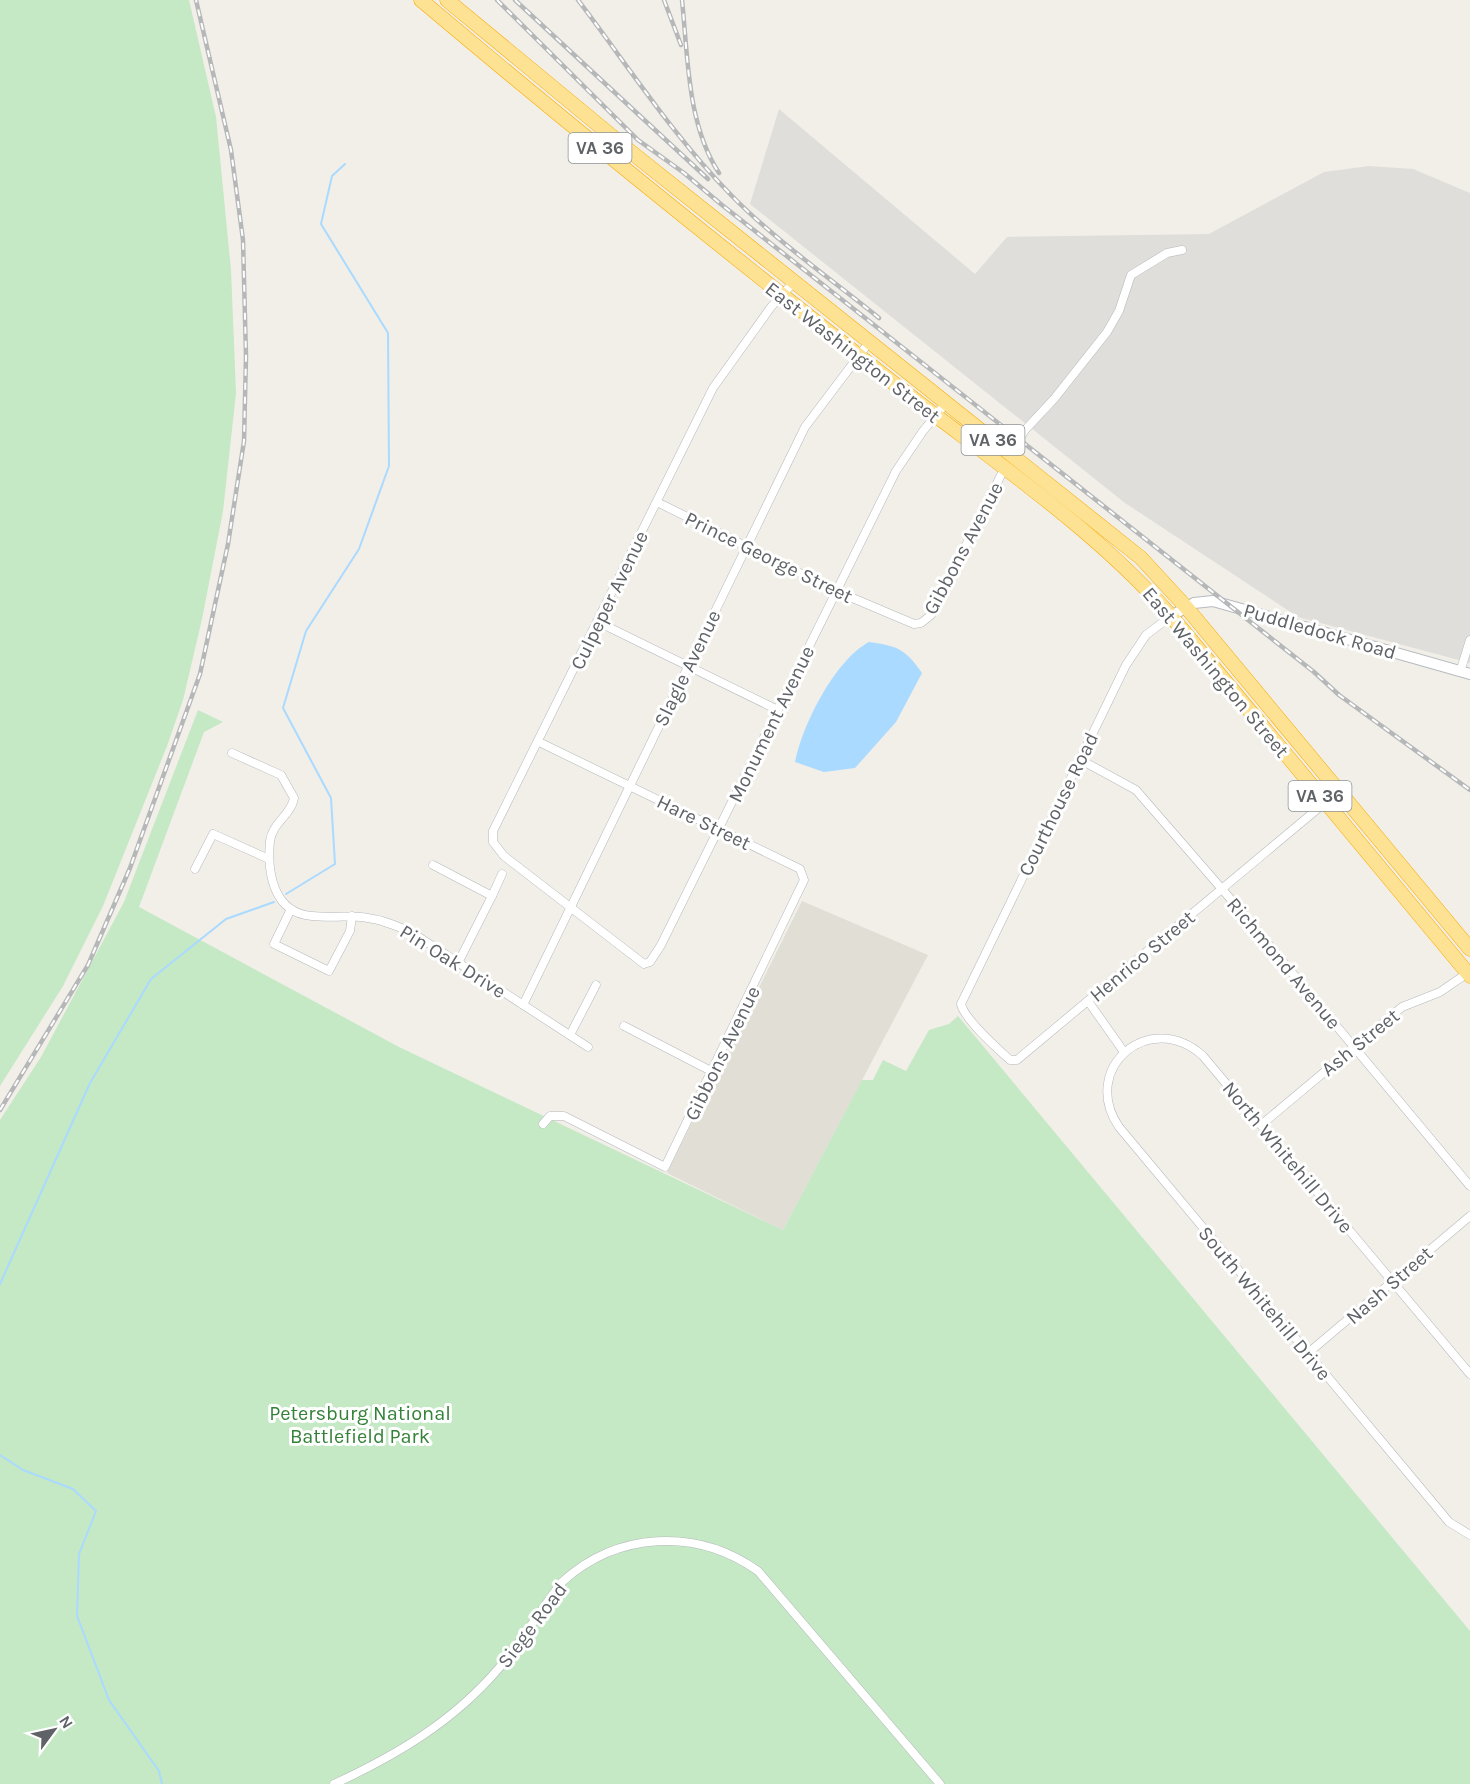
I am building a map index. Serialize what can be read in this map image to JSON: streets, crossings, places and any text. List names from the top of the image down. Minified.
{"streets":{"highway":["VA 36","East Washington Street"],"main road":["Puddledock Road"],"street":["Gibbons Avenue","Prince George Street","Culpeper Avenue","Slagle Avenue","Monument Avenue","Courthouse Road","Hare Street","Henrico Street","Pin Oak Drive","Richmond Avenue","Ash Street","North Whitehill Drive","Nash Street","South Whitehill Drive","Siege Road"]},"crossings":[["East Washington Street","Gibbons Avenue"],["East Washington Street","Culpeper Avenue"],["East Washington Street","Puddledock Road"],["East Washington Street","Slagle Avenue"],["East Washington Street","Monument Avenue"],["East Washington Street","Courthouse Road"],["East Washington Street","Henrico Street"],["East Washington Street","Ash Street"],["Gibbons Avenue","Prince George Street"],["Gibbons Avenue","Hare Street"],["Prince George Street","Culpeper Avenue"],["Prince George Street","Slagle Avenue"],["Prince George Street","Monument Avenue"],["Culpeper Avenue","Slagle Avenue"],["Culpeper Avenue","Monument Avenue"],["Culpeper Avenue","Hare Street"],["Puddledock Road","Courthouse Road"],["Slagle Avenue","Monument Avenue"],["Slagle Avenue","Hare Street"],["Slagle Avenue","Pin Oak Drive"],["Monument Avenue","Hare Street"],["Courthouse Road","Henrico Street"],["Courthouse Road","Richmond Avenue"],["Henrico Street","Richmond Avenue"],["Richmond Avenue","Ash Street"],["Ash Street","North Whitehill Drive"],["North Whitehill Drive","Nash Street"],["North Whitehill Drive","South Whitehill Drive"],["Nash Street","South Whitehill Drive"]],"parks":["Petersburg National Battlefield Park"],"north":"top right"}
